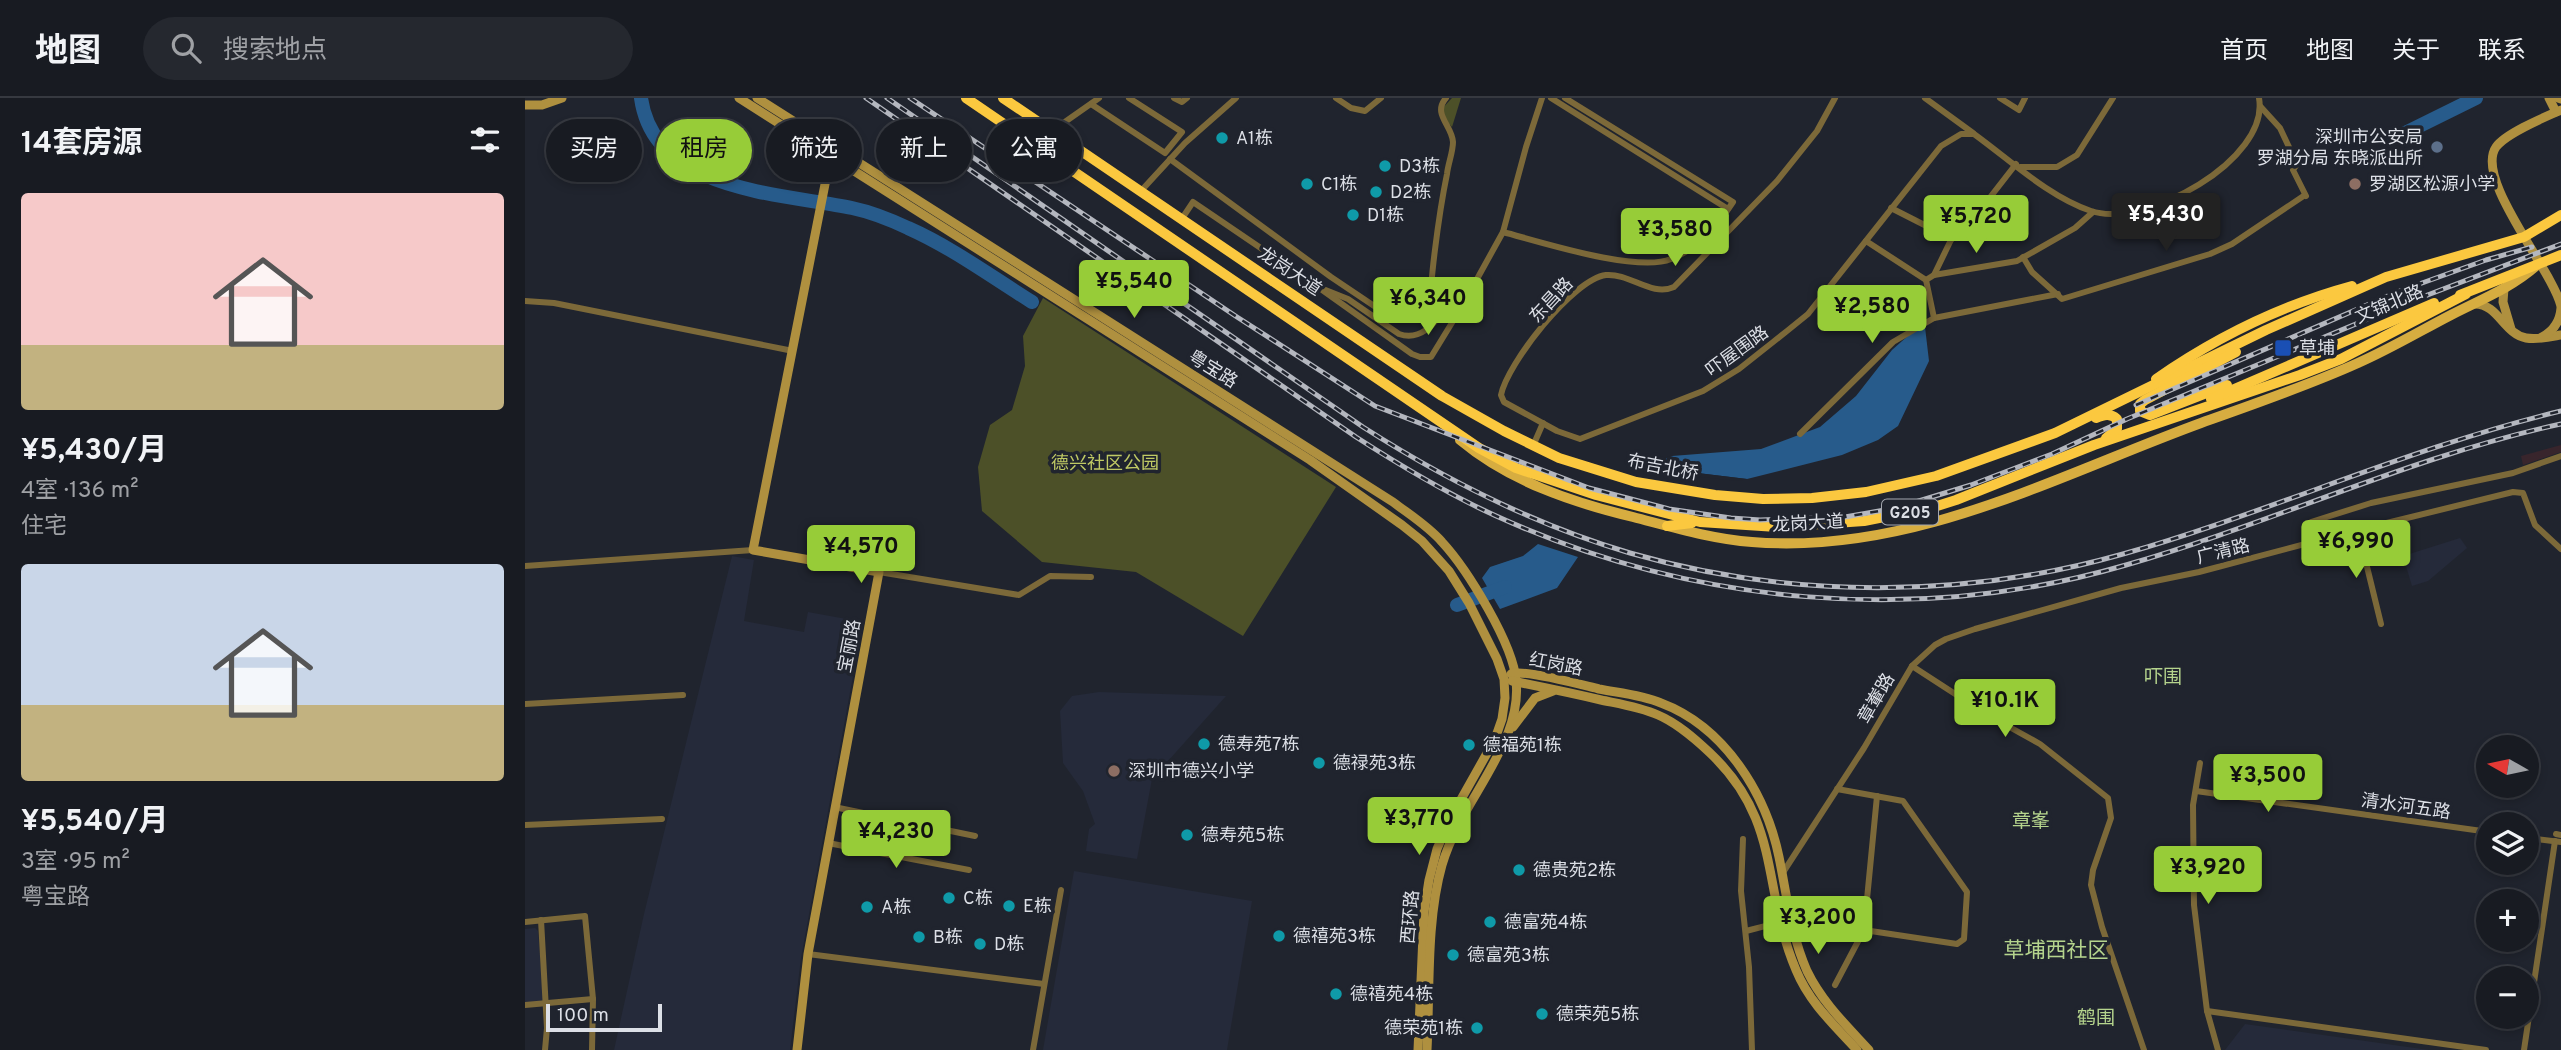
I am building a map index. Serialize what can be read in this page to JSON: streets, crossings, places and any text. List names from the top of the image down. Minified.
{"streets":{"highway":["龙岗大道","文锦北路","布吉北桥","G205"],"main road":["粤宝路","宝丽路","红岗路","西环路"],"street":["东昌路","吓屋围路","广清路","章輋路","清水河五路"]},"crossings":[["龙岗大道","文锦北路"],["龙岗大道","布吉北桥"],["东昌路","吓屋围路"],["粤宝路","红岗路"],["粤宝路","西环路"],["广清路","章輋路"],["红岗路","章輋路"],["红岗路","西环路"]],"districts":["吓围","章峯","草埔西社区","鹤围"],"parks":["德兴社区公园"],"places":{"other":["A1栋","深圳市公安局 罗湖分局 东晓派出所","D3栋","C1栋","罗湖区松源小学","D2栋","D1栋","德寿苑7栋","德福苑1栋","德禄苑3栋","深圳市德兴小学","德寿苑5栋","德贵苑2栋","C栋","E栋","A栋","德富苑4栋","德禧苑3栋","B栋","D栋","德富苑3栋","德禧苑4栋","德荣苑5栋","德荣苑1栋"],"transit":["草埔"]},"scale_bar":"100 m","north":"left","page":{"header":"地图","search":"搜索地点","nav":["首页","地图","关于","联系"],"heading":"14套房源","chip":["买房","租房","筛选","新上","公寓"],"list":[{"name":"¥5,430/月","note":"4室 · 136 m² · 住宅"},{"name":"¥5,540/月","note":"3室 · 95 m² · 粤宝路"}],"price":["¥5,430","¥5,720","¥3,580","¥5,540","¥6,340","¥2,580","¥6,990","¥4,570","¥10.1K","¥3,500","¥3,770","¥4,230","¥3,920","¥3,200"],"map_buttons":["+","−"],"scale":"100 m"}}
